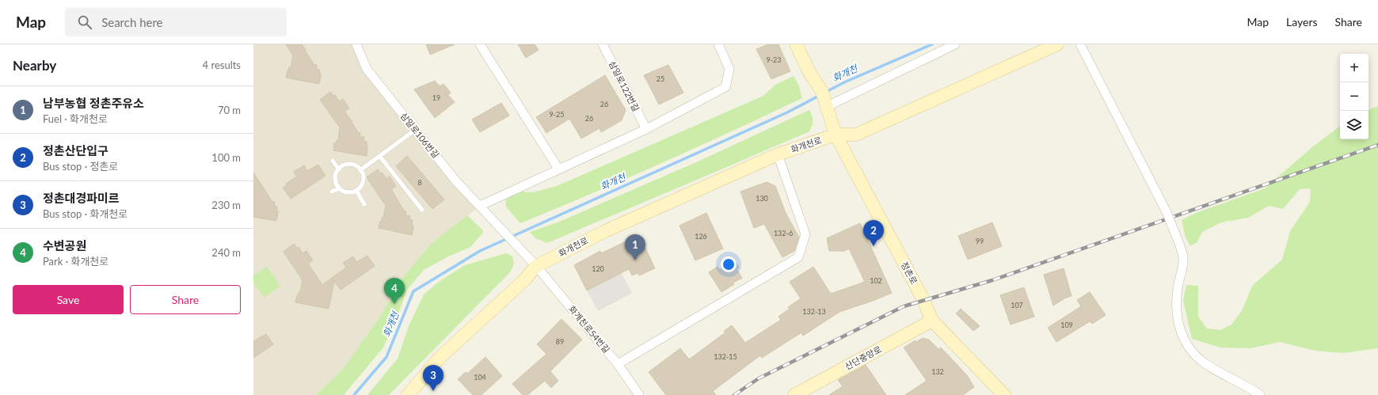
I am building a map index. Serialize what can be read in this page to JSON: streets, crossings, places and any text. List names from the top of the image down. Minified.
{"streets":{"main road":["화개천로","정촌로","산단중앙로"],"street":["삼일로122번길","삼일로106번길","화개천로54번길"]},"crossings":[["삼일로106번길","화개천로54번길"],["화개천로","정촌로"],["화개천로","화개천로54번길"],["정촌로","산단중앙로"]],"water":["화개천"],"house_numbers":["9-23","25","19","26","9-25","26","8","130","132-6","126","99","120","102","107","132-13","109","89","132-15","132","104"],"page":{"header":"Map","search":"Search here","nav":["Map","Layers","Share"],"heading":["Nearby","4 results"],"map_buttons":["+","−"],"list":[{"mark":"1","name":"남부농협 정촌주유소","note":"Fuel · 화개천로","value":"70 m"},{"mark":"2","name":"정촌산단입구","note":"Bus stop · 정촌로","value":"100 m"},{"mark":"3","name":"정촌대경파미르","note":"Bus stop · 화개천로","value":"230 m"},{"mark":"4","name":"수변공원","note":"Park · 화개천로","value":"240 m"}],"pins":["2","1","4","3"],"buttons":["Save","Share"]}}
